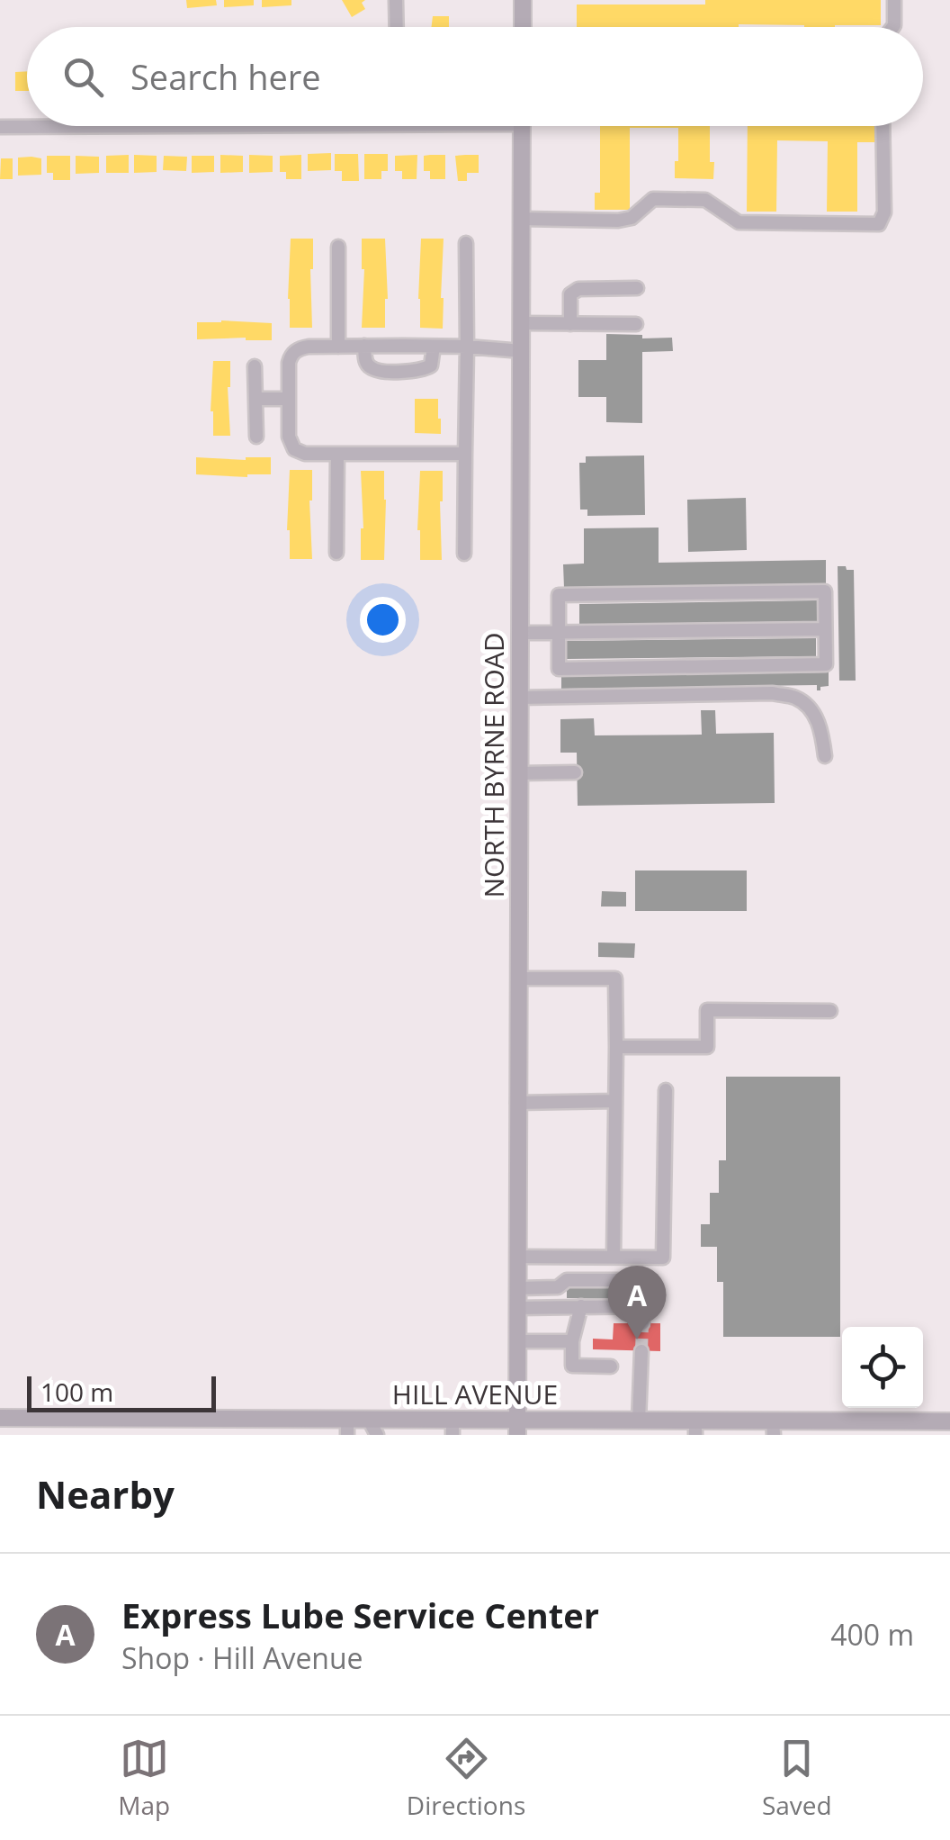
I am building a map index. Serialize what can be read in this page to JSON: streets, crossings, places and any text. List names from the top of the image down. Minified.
{"streets":{"main road":["NORTH BYRNE ROAD","HILL AVENUE"]},"crossings":[["NORTH BYRNE ROAD","HILL AVENUE"]],"scale_bar":"100 m","page":{"search":"Search here","pins":"A","scale":"100 m","heading":"Nearby","list":[{"mark":"A","name":"Express Lube Service Center","note":"Shop · Hill Avenue","value":"400 m"}],"nav":["Map","Directions","Saved"]}}
